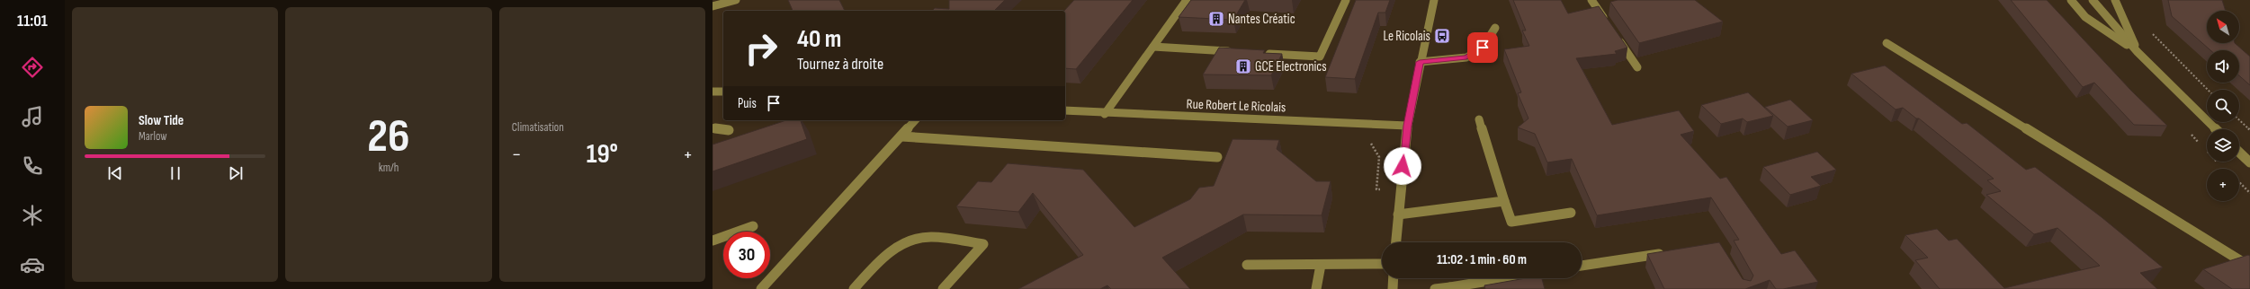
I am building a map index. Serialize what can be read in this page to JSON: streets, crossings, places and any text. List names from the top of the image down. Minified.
{"streets":{"street":["Rue Robert Le Ricolais"]},"places":{"building":["Nantes Créatic","GCE Electronics"],"bus stop":["Le Ricolais"]},"north":"top left","page":{"tabs":"11:01","tile":[["26","km/h"],"Climatisation"],"map_buttons":"+","turn":["40 m","Tournez à droite"],"then":"Puis","song":["Slow Tide","Marlow"],"heat":["−","19°","+"],"limit":"30","trip":"11:02 · 1 min · 60 m"}}
